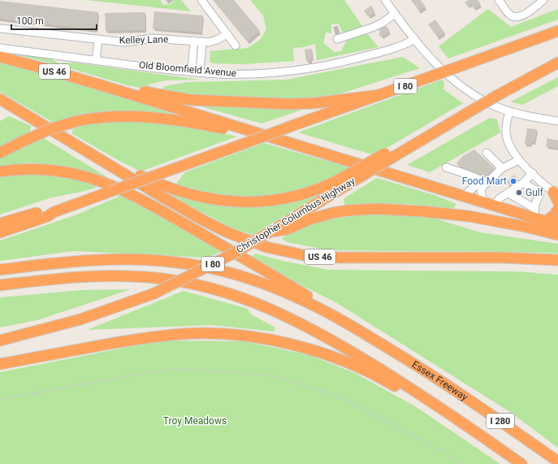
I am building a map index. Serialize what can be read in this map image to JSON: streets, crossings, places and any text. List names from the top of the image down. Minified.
{"streets":{"highway":["US 46","I 80","Christopher Columbus Highway","Essex Freeway","I 280"],"street":["Kelley Lane","Old Bloomfield Avenue"]},"parks":["Troy Meadows"],"places":["Food Mart","Gulf"],"scale_bar":"100 m"}
